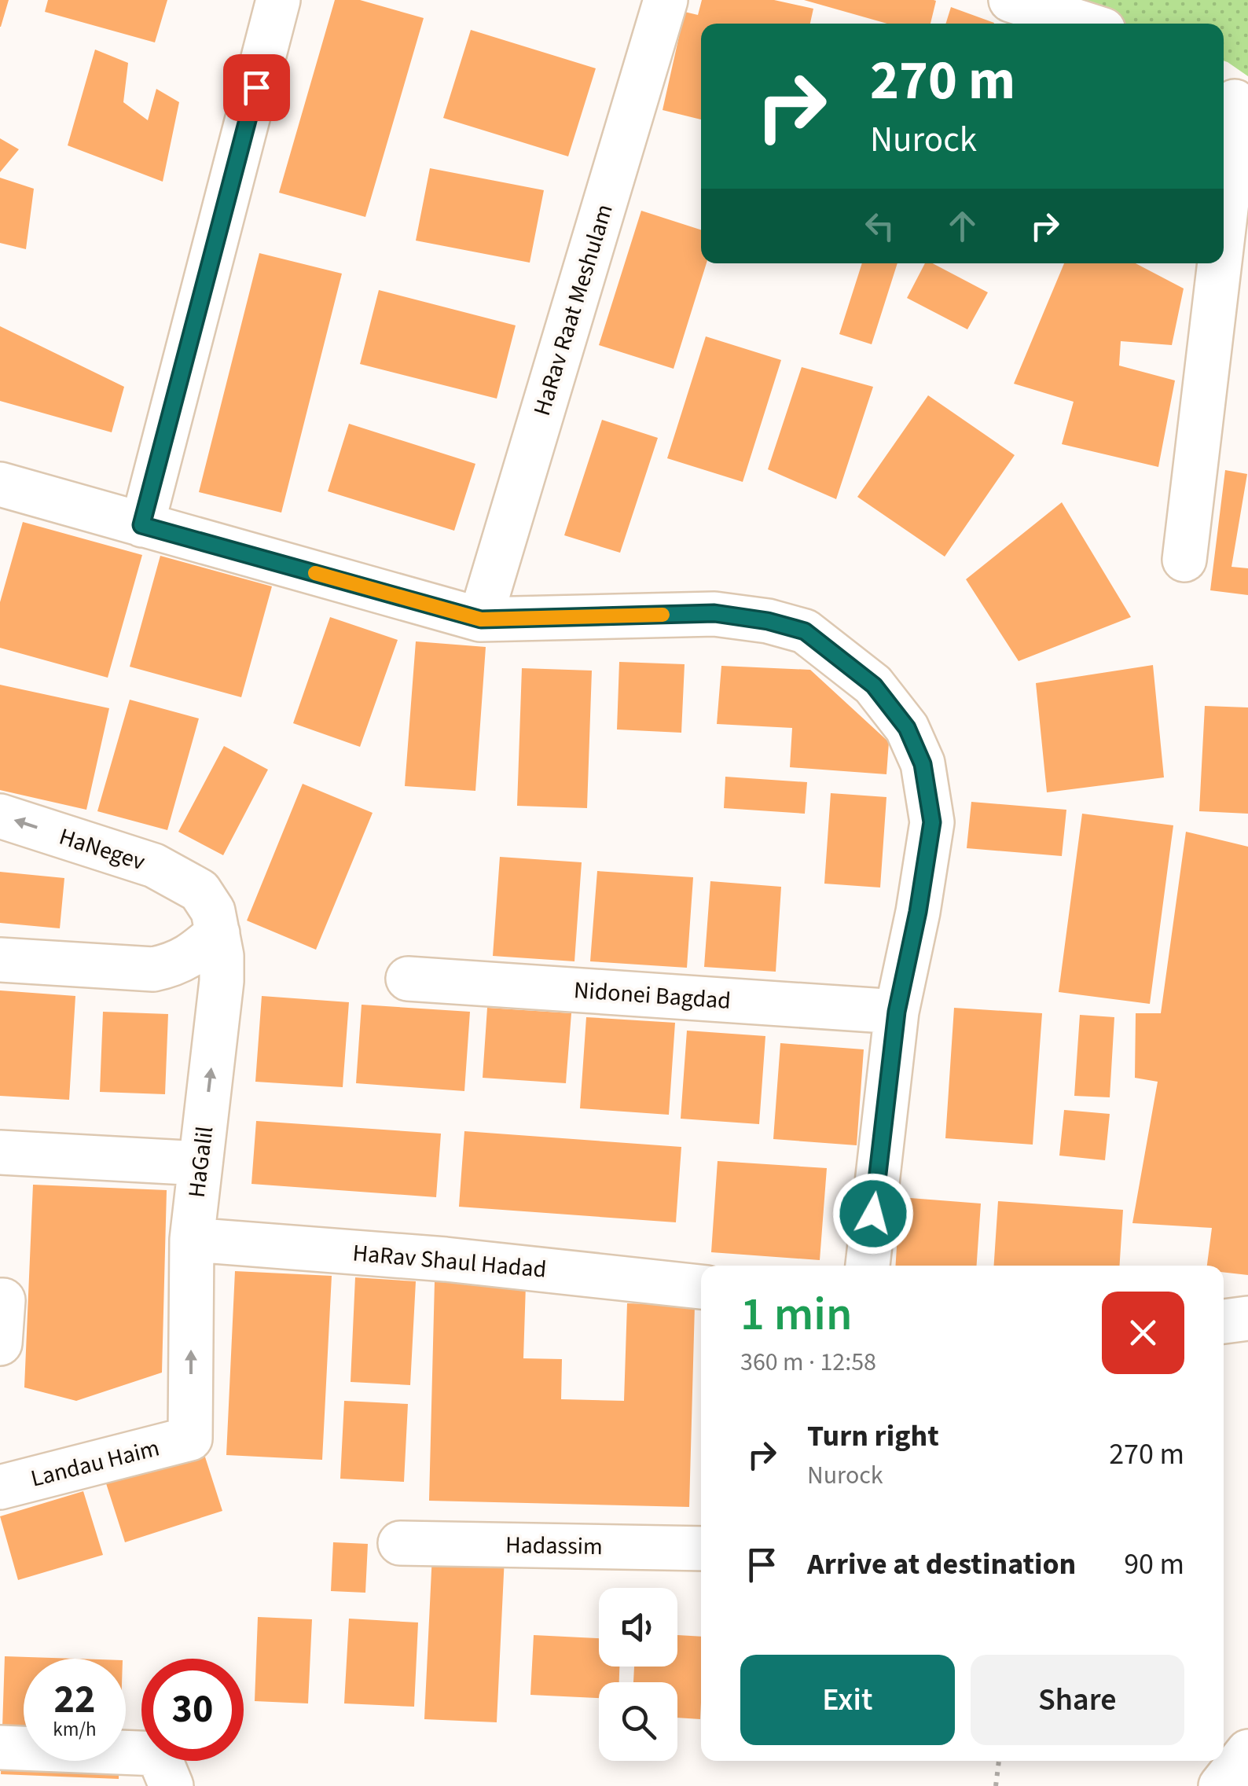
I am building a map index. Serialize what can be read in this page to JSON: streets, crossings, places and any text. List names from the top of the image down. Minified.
{"streets":{"main road":["HaRav Raat Meshulam","HaNegev","Nidonei Bagdad","HaGalil","HaRav Shaul Hadad","Landau Haim","Hadassim"]},"crossings":[["HaNegev","HaGalil"],["HaGalil","HaRav Shaul Hadad"],["HaGalil","Landau Haim"]],"one_way":["HaGalil"],"page":{"turn":["270 m","Nurock"],"heading":["1 min","360 m · 12:58"],"list":[{"name":"Turn right","note":"Nurock","value":"270 m"},{"name":"Arrive at destination","value":"90 m"}],"buttons":["Exit","Share"],"speed":"22 km/h","limit":"30"}}
